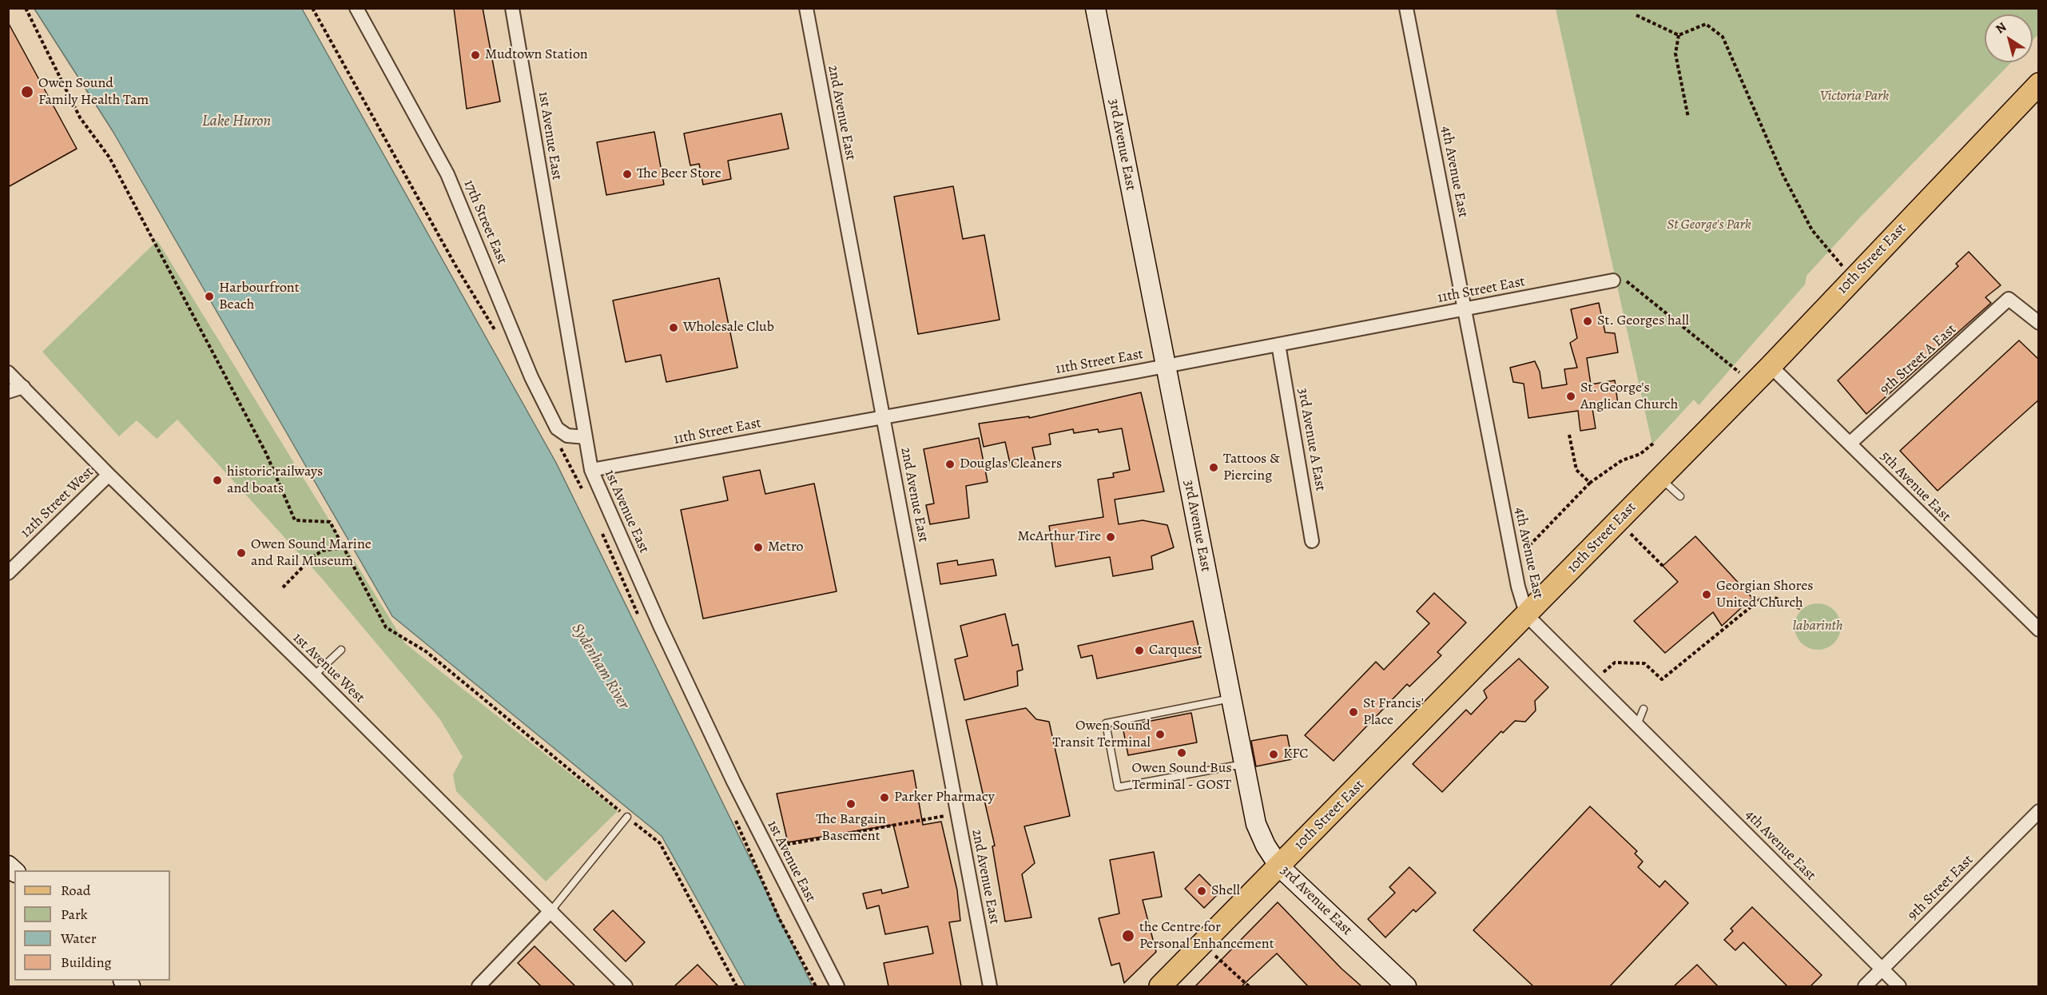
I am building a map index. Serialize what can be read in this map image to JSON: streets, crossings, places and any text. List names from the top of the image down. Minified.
{"streets":{"main road":["3rd Avenue East","10th Street East"],"street":["2nd Avenue East","1st Avenue East","4th Avenue East","17th Street East","11th Street East","9th Street A East","3rd Avenue A East","5th Avenue East","12th Street West","1st Avenue West","9th Street East"]},"crossings":[["2nd Avenue East","11th Street East"],["1st Avenue East","17th Street East"],["1st Avenue East","11th Street East"],["3rd Avenue East","10th Street East"],["3rd Avenue East","11th Street East"],["4th Avenue East","10th Street East"],["4th Avenue East","11th Street East"],["4th Avenue East","9th Street East"],["10th Street East","5th Avenue East"],["11th Street East","3rd Avenue A East"],["9th Street A East","5th Avenue East"],["12th Street West","1st Avenue West"]],"water":["Lake Huron","Sydenham River"],"parks":["Victoria Park","St George's Park","labarinth"],"places":["Mudtown Station","Owen Sound Family Health Tam","The Beer Store","Harbourfront Beach","St. Georges hall","Wholesale Club","St. George's Anglican Church","Douglas Cleaners","Tattoos & Piercing","historic railways and boats","McArthur Tire","Metro","Owen Sound Marine and Rail Museum","Georgian Shores United Church","Carquest","St Francis' Place","Owen Sound Transit Terminal","Owen Sound Bus Terminal - GOST","KFC","Parker Pharmacy","The Bargain Basement","Shell","the Centre for Personal Enhancement"],"legend":["Road","Park","Water","Building"],"north":"top left"}
